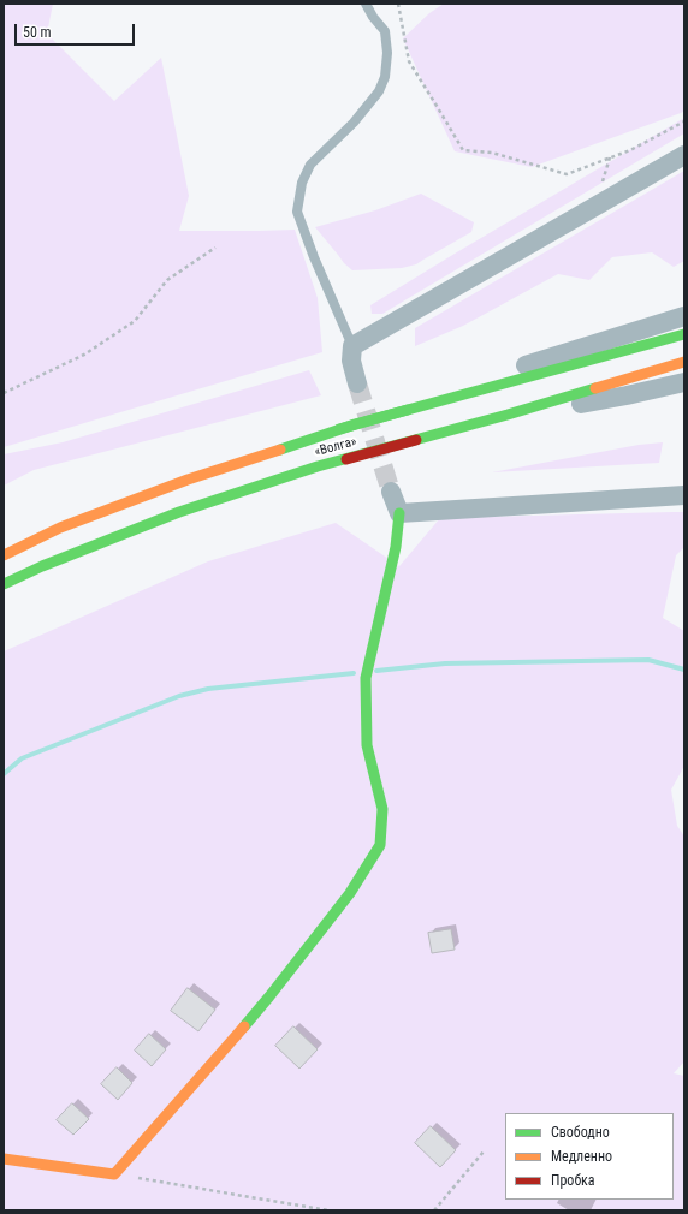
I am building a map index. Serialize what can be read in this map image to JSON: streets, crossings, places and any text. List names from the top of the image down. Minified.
{"streets":{"main road":["«Волга»"]},"legend":["Свободно","Медленно","Пробка"],"scale_bar":"50 m"}
